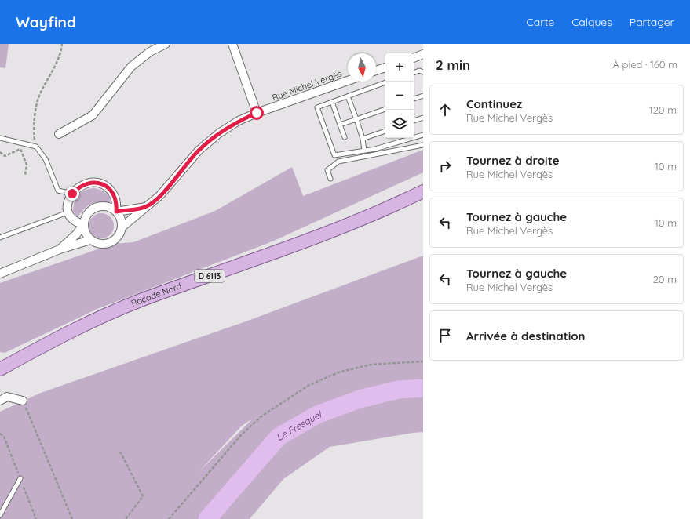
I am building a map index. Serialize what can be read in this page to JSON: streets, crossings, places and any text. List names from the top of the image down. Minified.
{"streets":{"main road":["D 6113","Rocade Nord"],"street":["Rue Michel Vergès"]},"water":["Le Fresquel"],"north":"bottom","page":{"header":"Wayfind","nav":["Carte","Calques","Partager"],"heading":["2 min","À pied · 160 m"],"map_buttons":["+","−"],"list":[["Continuez","Rue Michel Vergès","120 m"],["Tournez à droite","Rue Michel Vergès","10 m"],["Tournez à gauche","Rue Michel Vergès","10 m"],["Tournez à gauche","Rue Michel Vergès","20 m"],"Arrivée à destination"]}}
